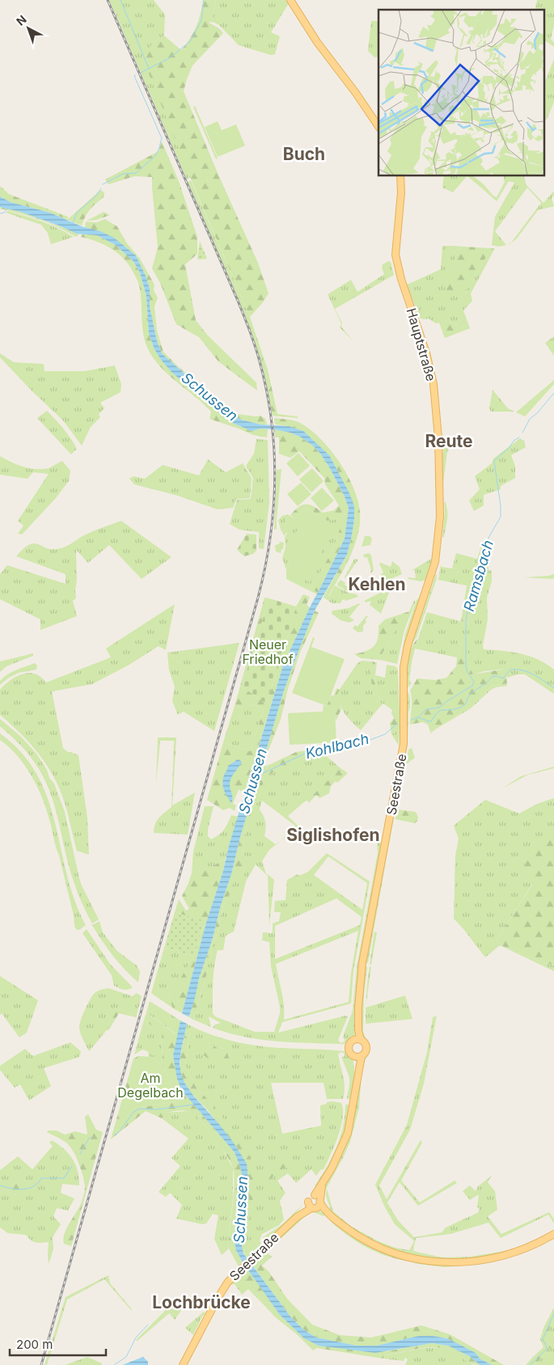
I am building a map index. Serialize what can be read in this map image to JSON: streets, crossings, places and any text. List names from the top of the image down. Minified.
{"streets":{"main road":["Hauptstraße","Seestraße"]},"crossings":[["Hauptstraße","Seestraße"]],"districts":["Buch","Reute","Kehlen","Siglishofen","Lochbrücke"],"water":["Schussen","Ramsbach","Kohlbach"],"parks":["Neuer Friedhof","Am Degelbach"],"scale_bar":"200 m","north":"top left"}
